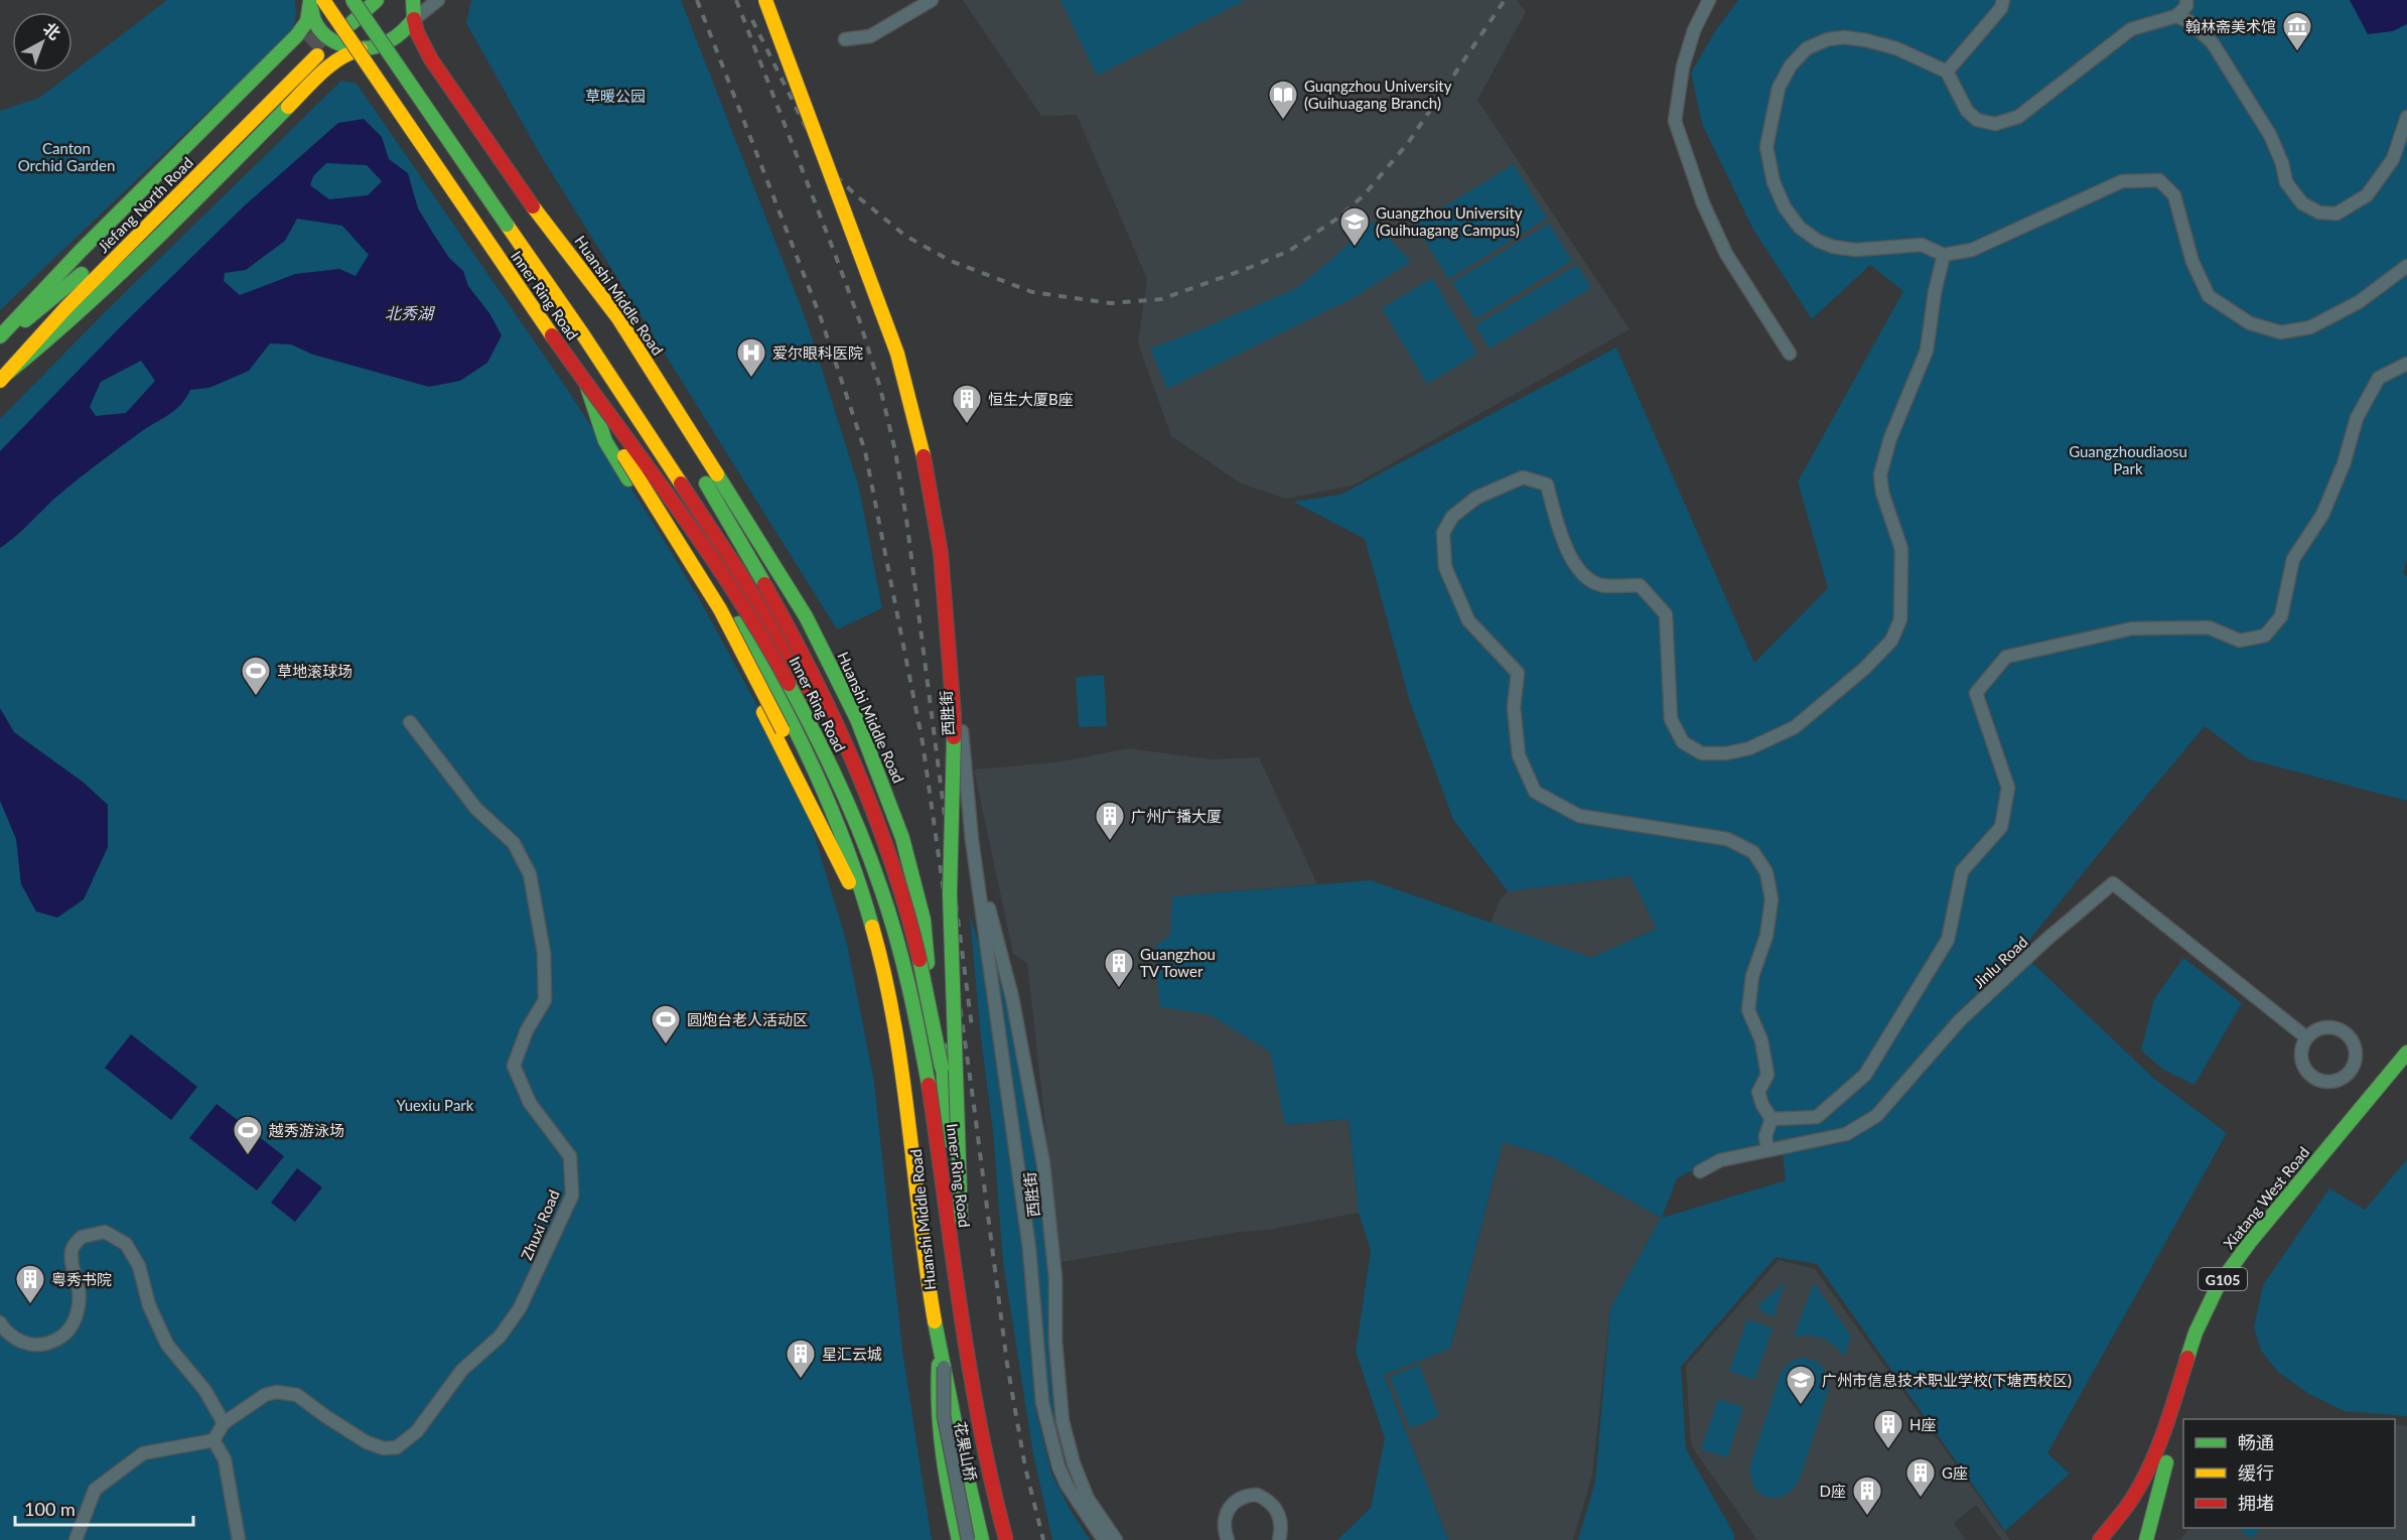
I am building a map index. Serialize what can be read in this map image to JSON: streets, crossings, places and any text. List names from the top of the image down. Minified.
{"streets":{"main road":["Jiefang North Road","Inner Ring Road","Huanshi Middle Road","Xiatang West Road","G105"],"street":["西胜街","Jinlu Road","Zhuxi Road","花果山桥"]},"crossings":[["Inner Ring Road","Huanshi Middle Road"],["Huanshi Middle Road","花果山桥"]],"water":["北秀湖"],"parks":["草暖公园","Canton Orchid Garden","Guangzhoudiaosu Park","Yuexiu Park"],"places":{"museum":["翰林斋美术馆"],"library":["Guqngzhou University (Guihuagang Branch)"],"school or university":["Guangzhou University (Guihuagang Campus)","广州市信息技术职业学校(下塘西校区)"],"hospital":["爱尔眼科医院"],"building":["恒生大厦B座","广州广播大厦","Guangzhou TV Tower","粤秀书院","星汇云城","H座","G座","D座"],"sports":["草地滚球场","圆炮台老人活动区","越秀游泳场"]},"legend":["畅通","缓行","拥堵"],"scale_bar":"100 m","north":"top right"}
